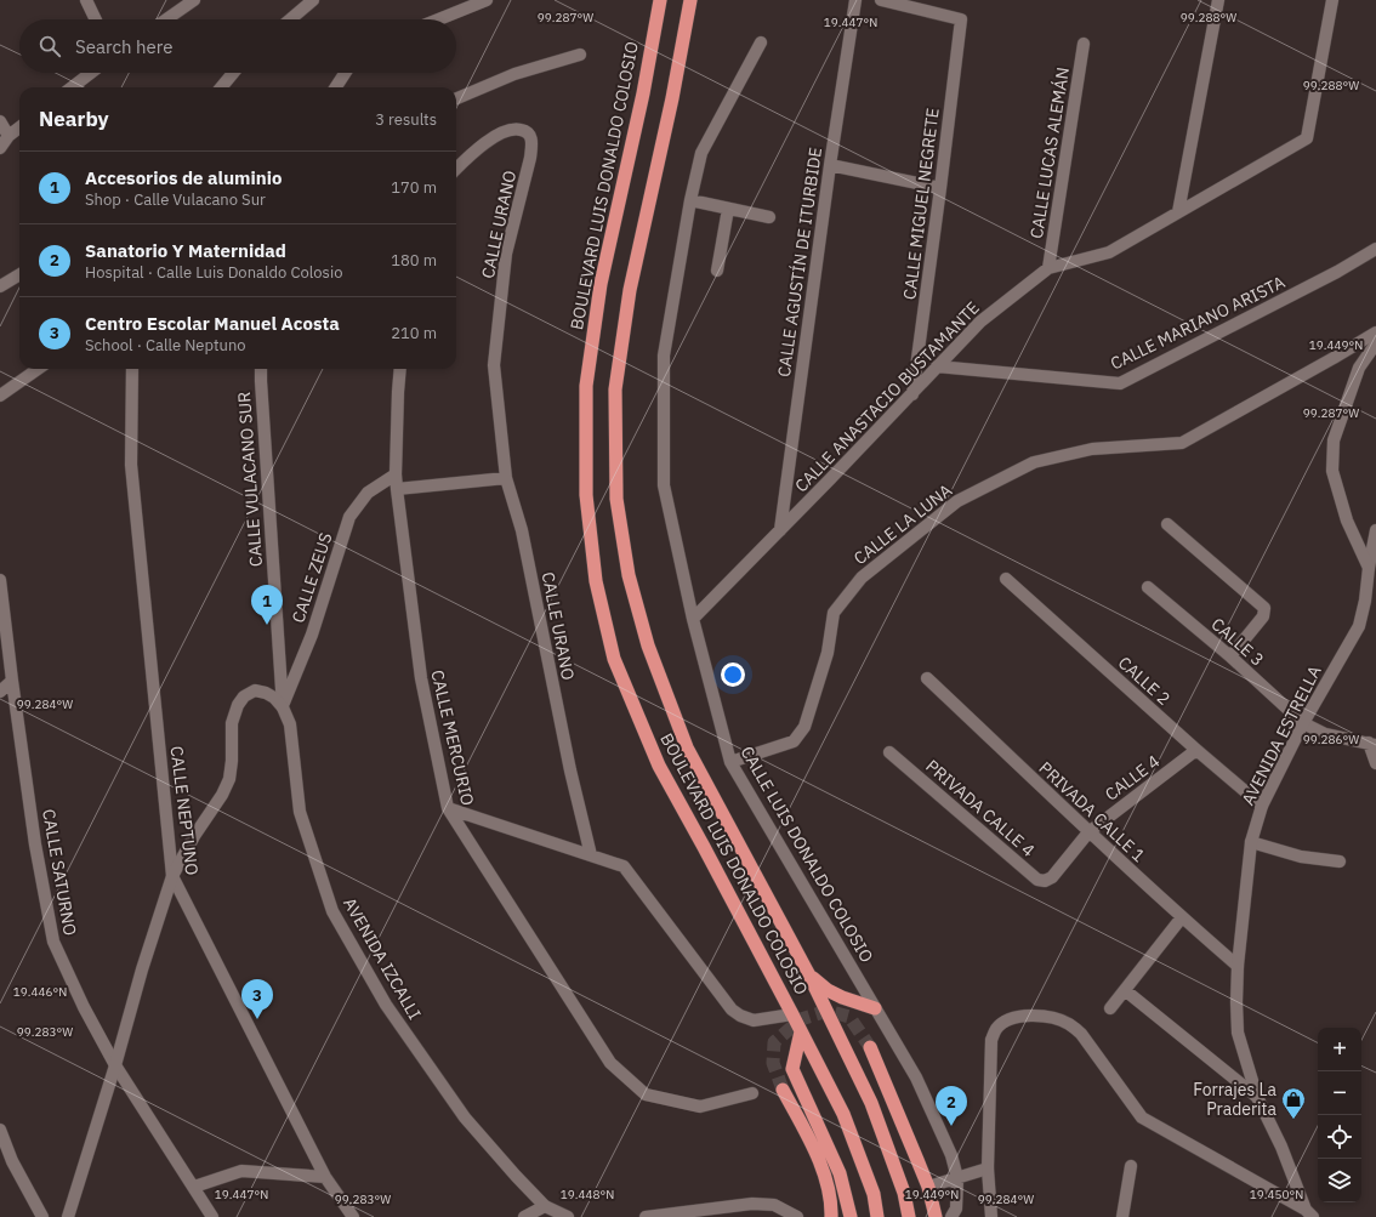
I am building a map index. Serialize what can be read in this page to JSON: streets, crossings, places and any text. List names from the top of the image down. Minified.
{"streets":{"highway":["BOULEVARD LUIS DONALDO COLOSIO"],"street":["CALLE LUCAS ALEMÁN","CALLE MIGUEL NEGRETE","CALLE URANO","CALLE AGUSTÍN DE ITURBIDE","CALLE MARIANO ARISTA","CALLE ANASTACIO BUSTAMANTE","CALLE VULACANO SUR","CALLE LA LUNA","CALLE ZEUS","CALLE 3","CALLE 2","AVENIDA ESTRELLA","CALLE MERCURIO","CALLE 4","PRIVADA CALLE 4","CALLE NEPTUNO","PRIVADA CALLE 1","CALLE LUIS DONALDO COLOSIO","CALLE SATURNO","AVENIDA IZCALLI"]},"crossings":[["CALLE LUCAS ALEMÁN","CALLE ANASTACIO BUSTAMANTE"],["CALLE MIGUEL NEGRETE","CALLE ANASTACIO BUSTAMANTE"],["CALLE AGUSTÍN DE ITURBIDE","CALLE ANASTACIO BUSTAMANTE"],["CALLE MARIANO ARISTA","CALLE ANASTACIO BUSTAMANTE"],["CALLE ANASTACIO BUSTAMANTE","CALLE LUIS DONALDO COLOSIO"],["CALLE VULACANO SUR","CALLE ZEUS"],["CALLE VULACANO SUR","AVENIDA IZCALLI"],["CALLE LA LUNA","CALLE LUIS DONALDO COLOSIO"],["CALLE ZEUS","CALLE MERCURIO"],["CALLE ZEUS","AVENIDA IZCALLI"],["CALLE 3","AVENIDA ESTRELLA"],["CALLE 2","AVENIDA ESTRELLA"],["CALLE 2","CALLE 4"],["AVENIDA ESTRELLA","PRIVADA CALLE 1"],["CALLE 4","PRIVADA CALLE 4"],["CALLE 4","PRIVADA CALLE 1"]],"places":{"shop":["Forrajes La Praderita"]},"page":{"search":"Search here","heading":["Nearby","3 results"],"list":[{"mark":"1","name":"Accesorios de aluminio","note":"Shop · Calle Vulacano Sur","value":"170 m"},{"mark":"2","name":"Sanatorio Y Maternidad","note":"Hospital · Calle Luis Donaldo Colosio","value":"180 m"},{"mark":"3","name":"Centro Escolar Manuel Acosta","note":"School · Calle Neptuno","value":"210 m"}],"pins":["1","3","2"],"map_buttons":["+","−"]},"coordinates":["99.287°W","99.288°W","19.447°N","19.449°N","99.284°W","99.286°W","19.446°N","99.283°W","19.448°N","19.450°N"]}
